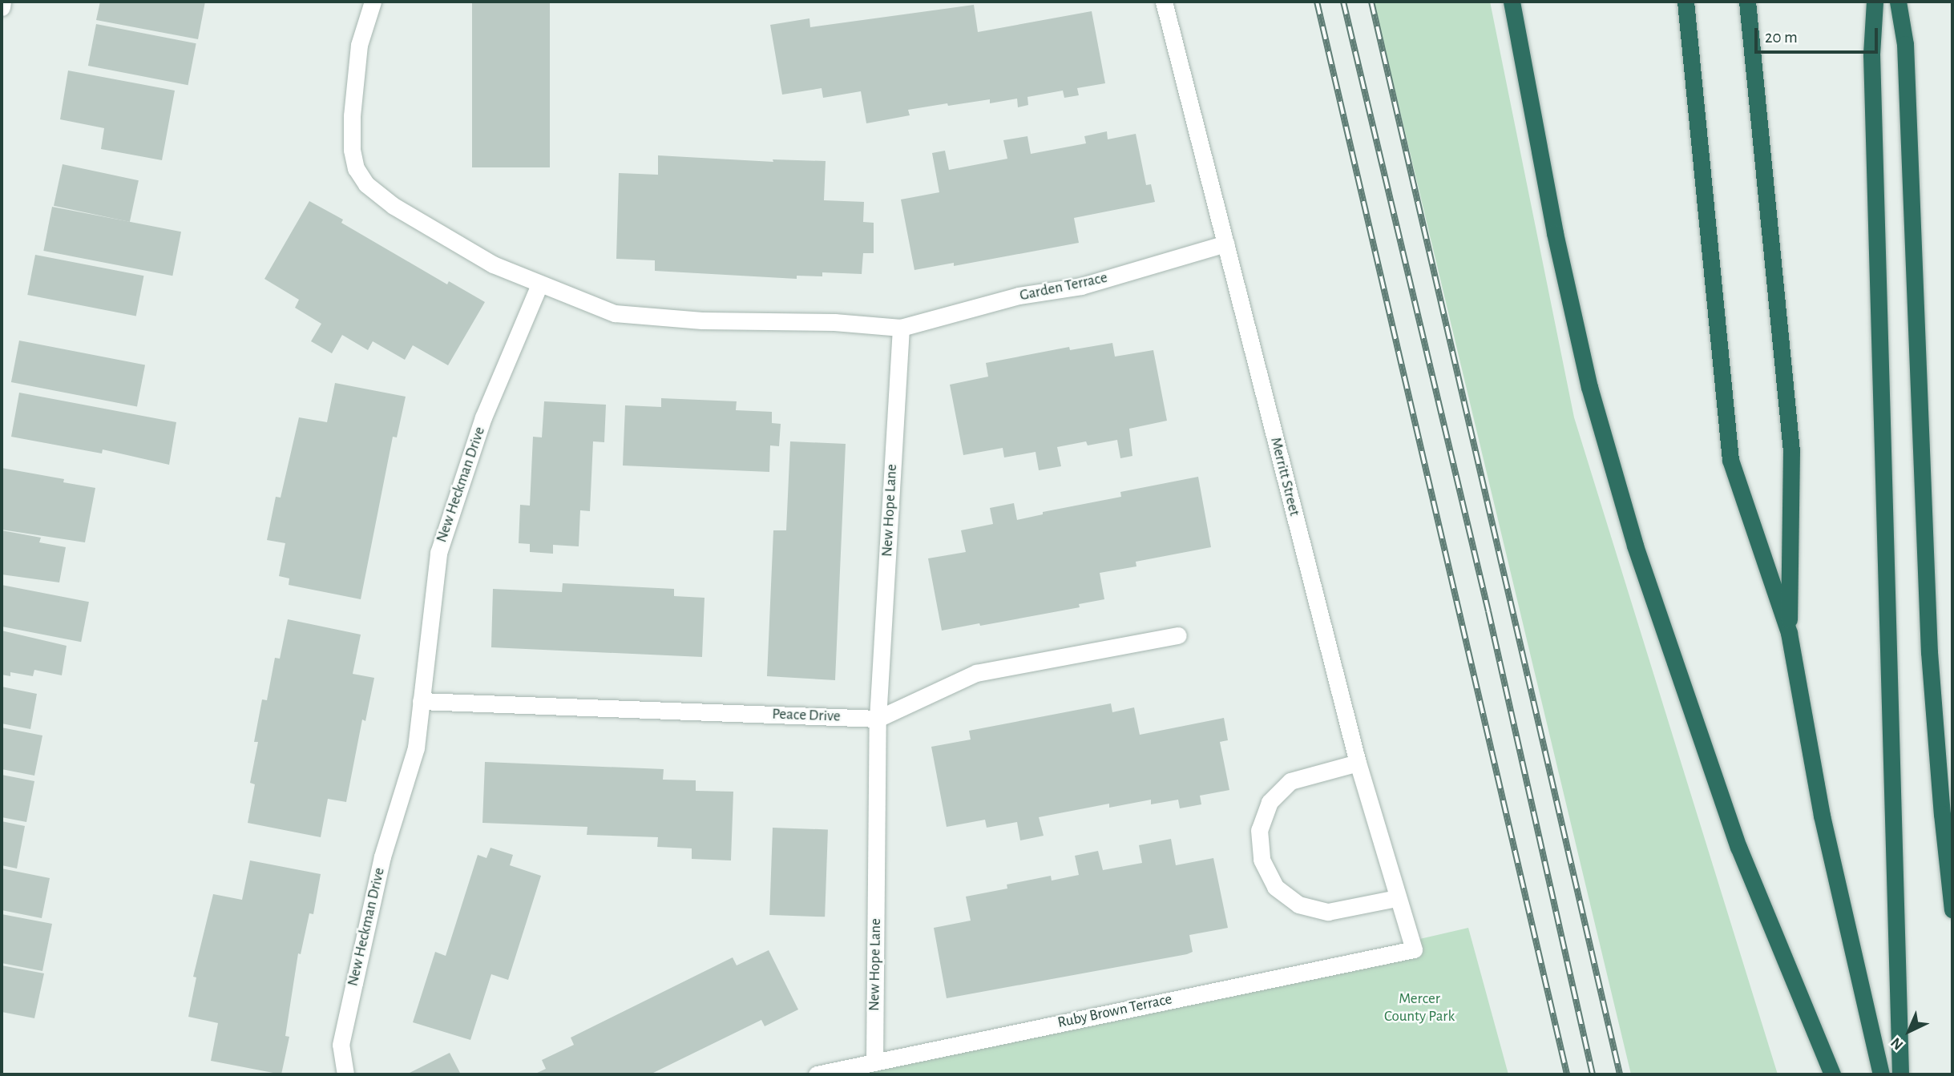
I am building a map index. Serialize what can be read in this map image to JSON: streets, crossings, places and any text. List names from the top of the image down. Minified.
{"streets":{"street":["Garden Terrace","Merritt Street","New Heckman Drive","New Hope Lane","Peace Drive","Ruby Brown Terrace"]},"crossings":[["Garden Terrace","Merritt Street"],["Garden Terrace","New Hope Lane"],["Merritt Street","Ruby Brown Terrace"],["New Heckman Drive","Peace Drive"],["New Hope Lane","Peace Drive"],["New Hope Lane","Ruby Brown Terrace"]],"parks":["Mercer County Park"],"scale_bar":"20 m","north":"bottom left"}
